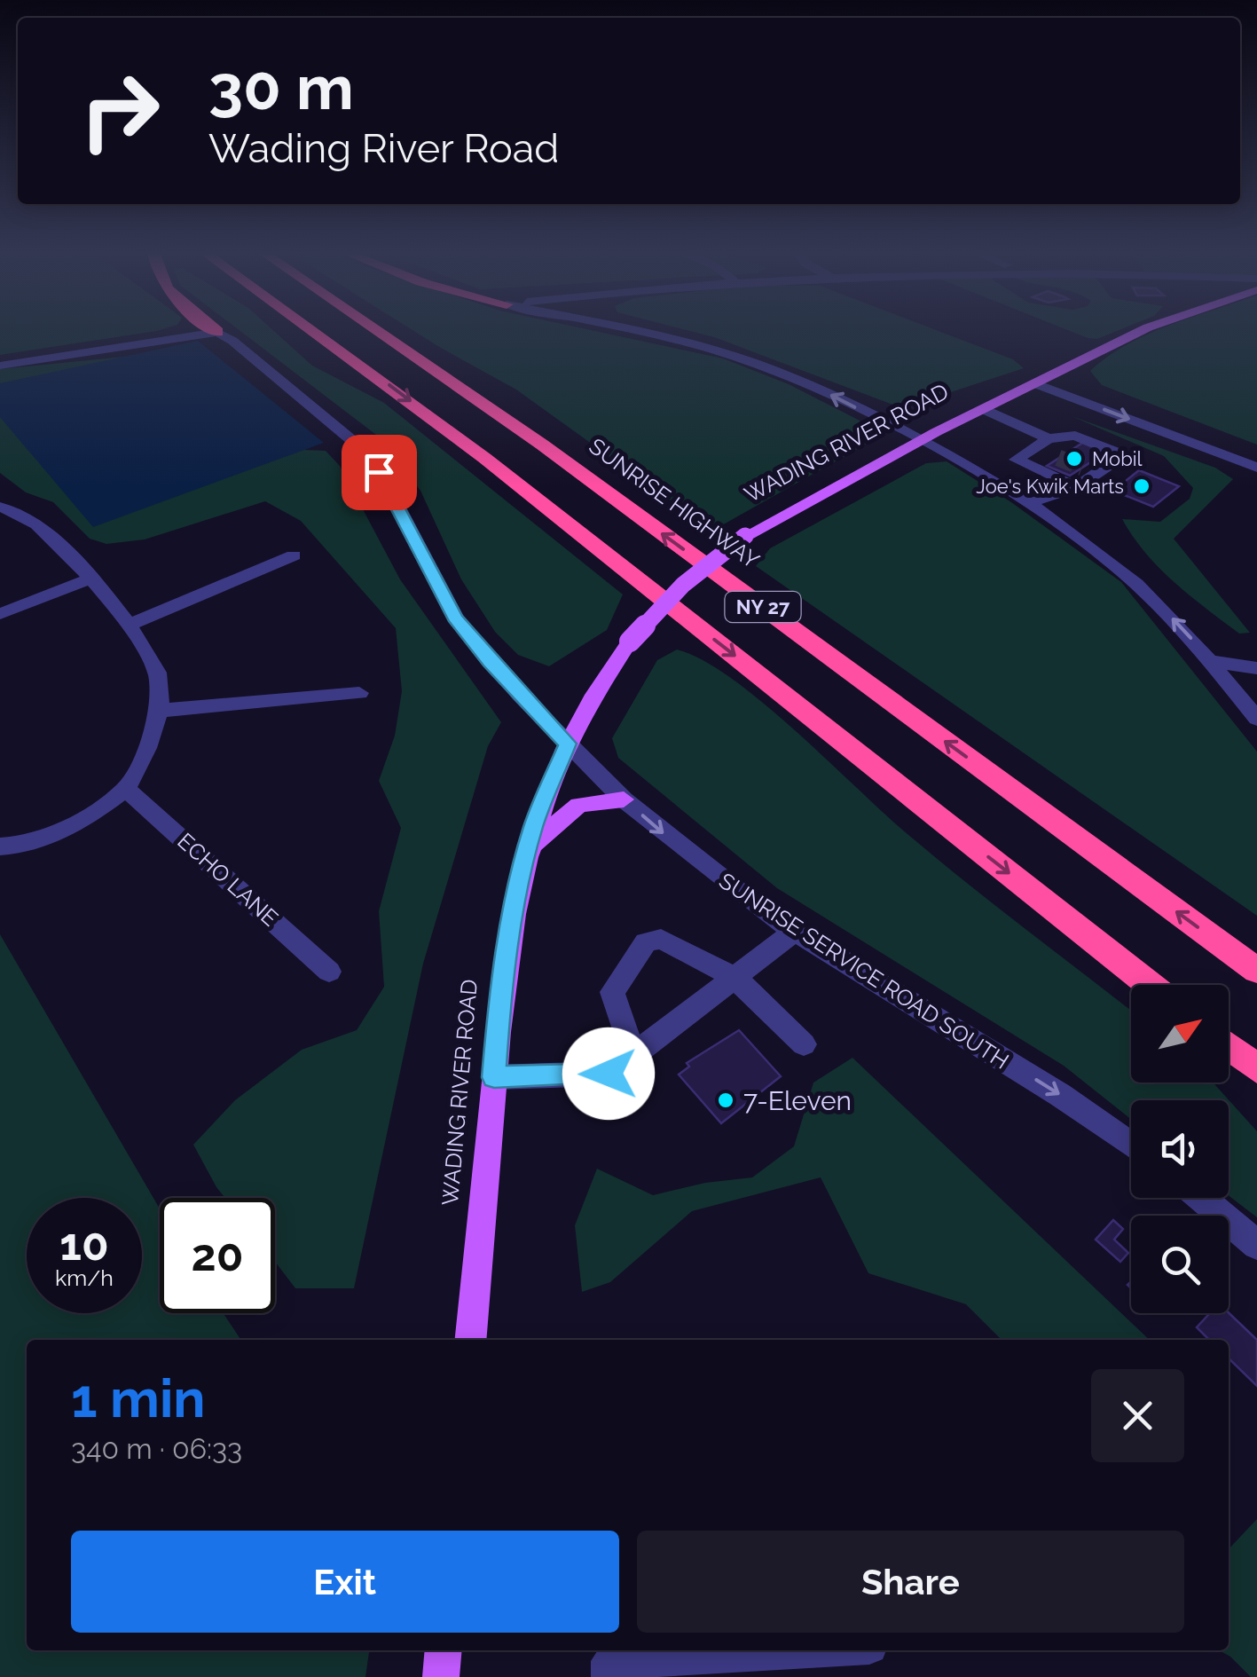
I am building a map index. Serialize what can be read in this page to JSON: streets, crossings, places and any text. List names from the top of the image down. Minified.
{"streets":{"highway":["SUNRISE HIGHWAY","NY 27"],"main road":["WADING RIVER ROAD"],"street":["ECHO LANE","SUNRISE SERVICE ROAD SOUTH"]},"crossings":[["WADING RIVER ROAD","SUNRISE SERVICE ROAD SOUTH"]],"one_way":["SUNRISE SERVICE ROAD SOUTH"],"places":["Mobil","Joe's Kwik Marts","7-Eleven"],"north":"top right","page":{"turn":["30 m","Wading River Road"],"speed":"10 km/h","limit":"20","heading":["1 min","340 m · 06:33"],"buttons":["Exit","Share"]}}
